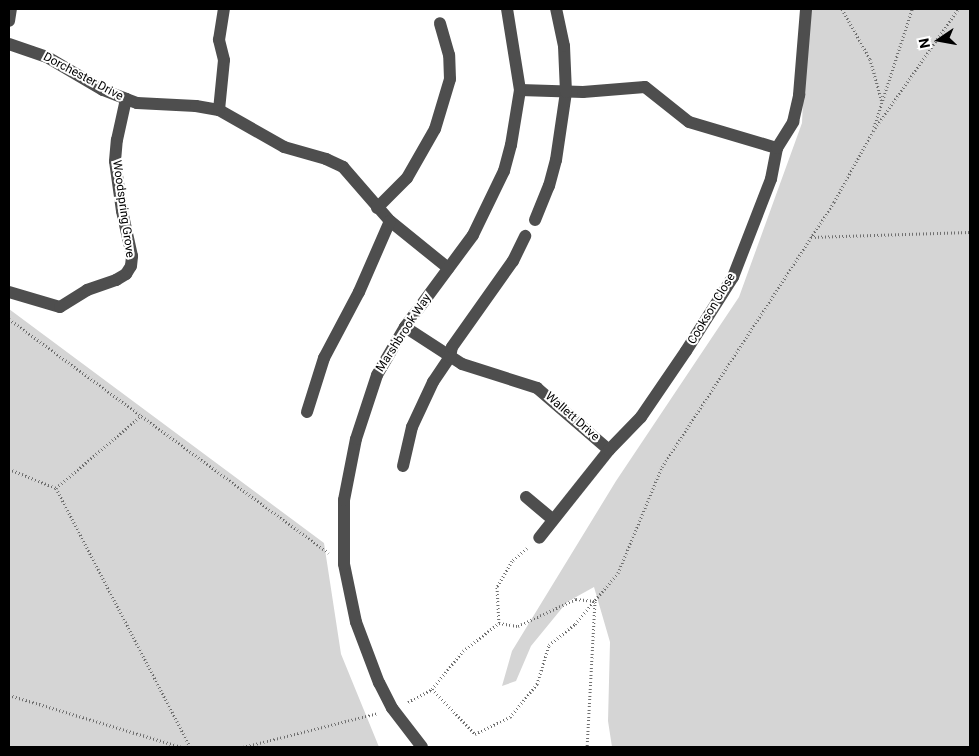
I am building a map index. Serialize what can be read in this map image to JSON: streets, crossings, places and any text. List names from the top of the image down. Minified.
{"streets":{"street":["Dorchester Drive","Woodspring Grove","Cookson Close","Marshbrook Way","Wallett Drive"]},"crossings":[["Dorchester Drive","Woodspring Grove"],["Dorchester Drive","Marshbrook Way"],["Cookson Close","Wallett Drive"],["Marshbrook Way","Wallett Drive"]],"north":"left"}
